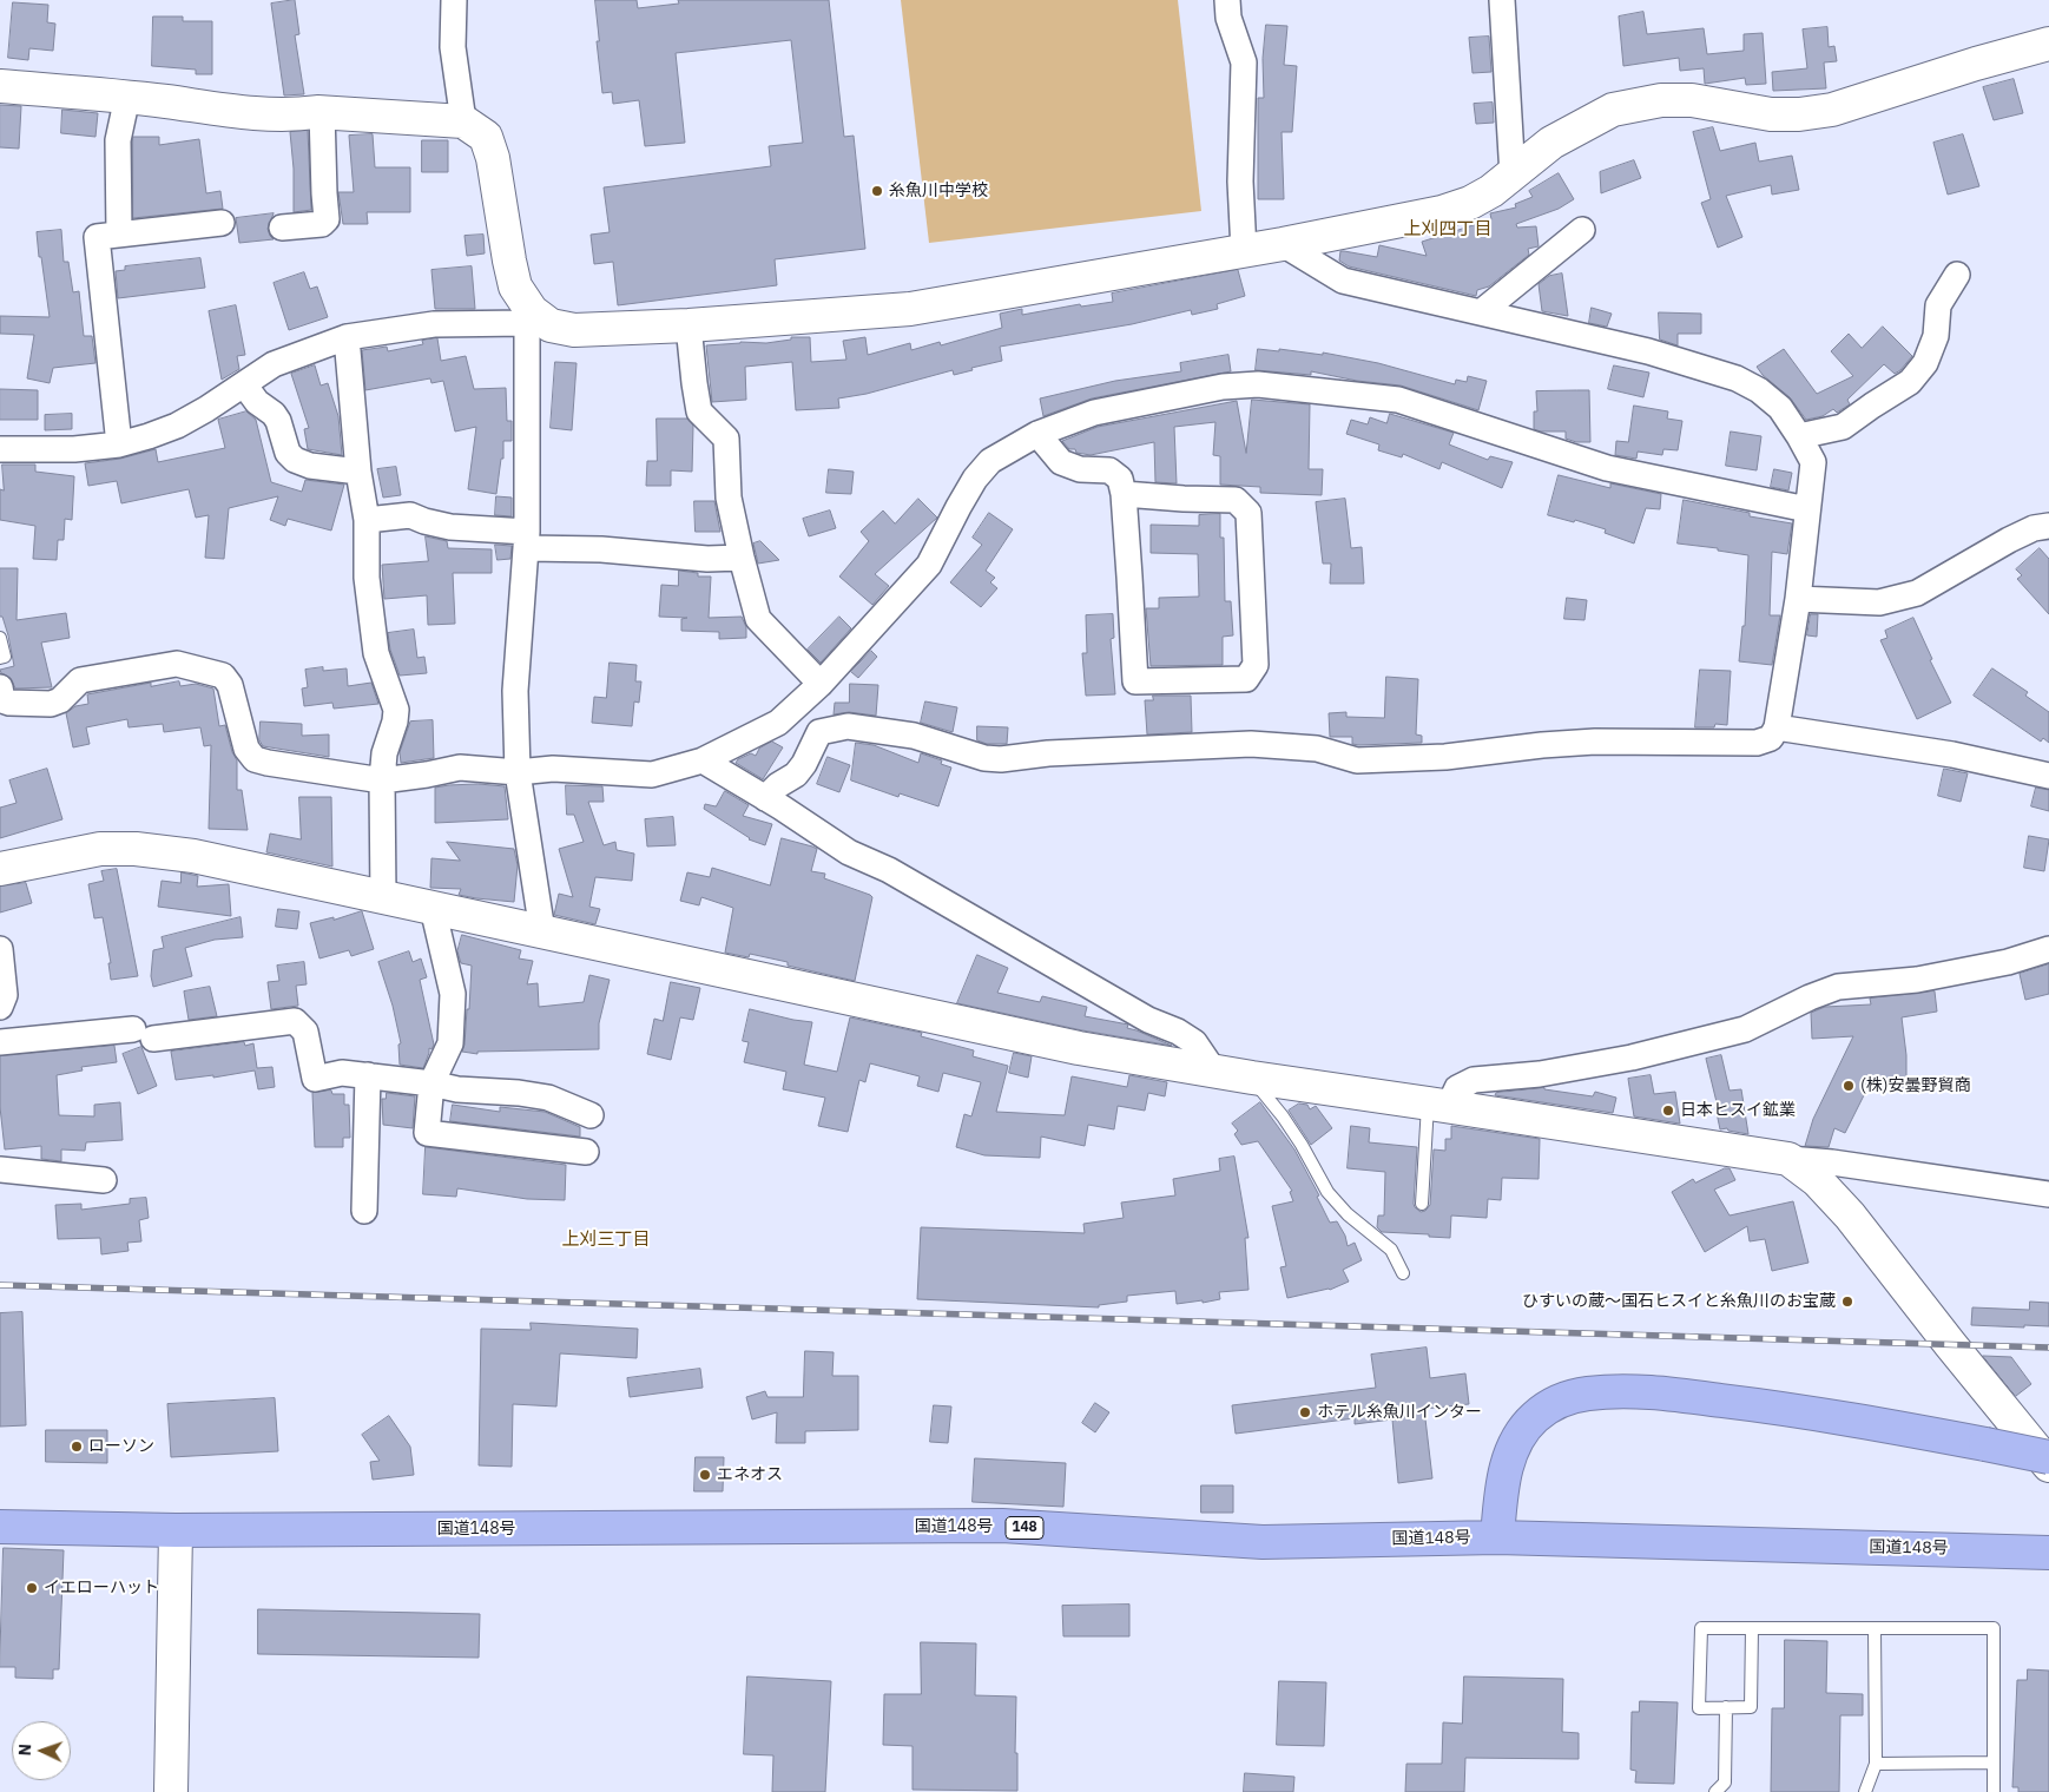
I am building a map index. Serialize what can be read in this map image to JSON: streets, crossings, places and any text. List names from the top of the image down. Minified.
{"streets":{"highway":["国道148号","148"]},"districts":["上刈四丁目","上刈三丁目"],"places":["糸魚川中学校","(株)安曇野貿商","日本ヒスイ鉱業","ひすいの蔵～国石ヒスイと糸魚川のお宝蔵","ホテル糸魚川インター","ローソン","エネオス","イエローハット"],"north":"left"}
